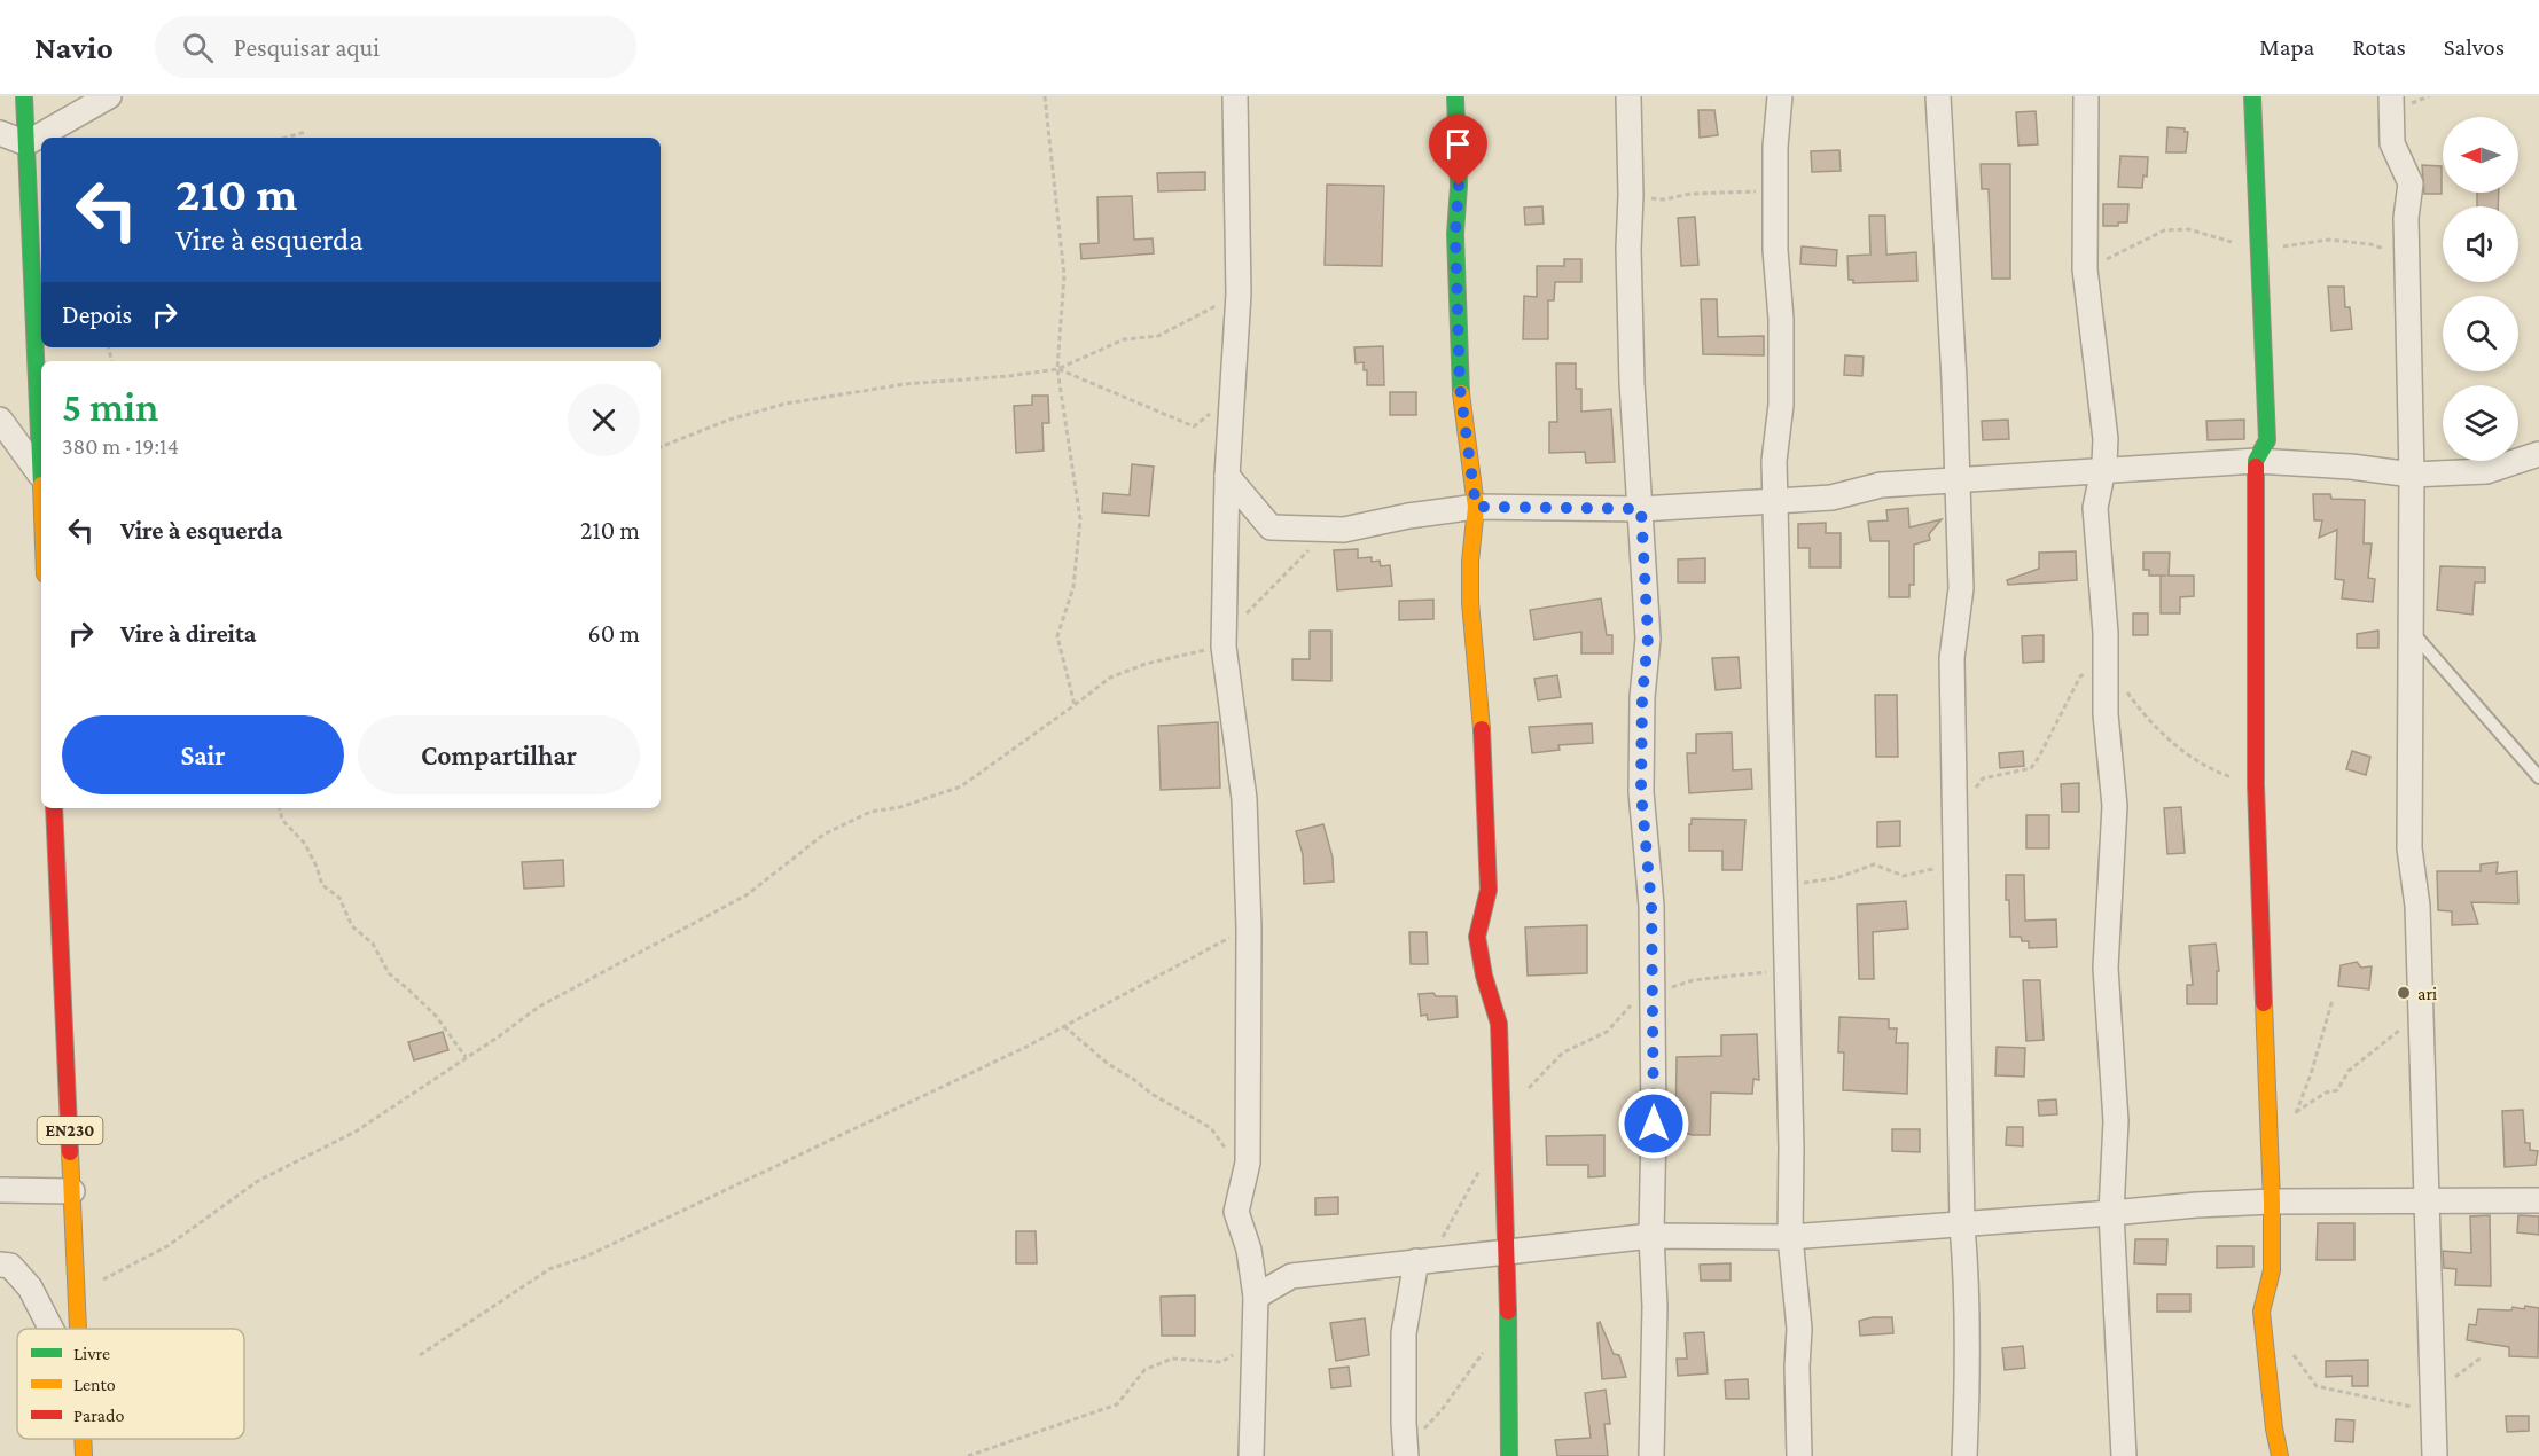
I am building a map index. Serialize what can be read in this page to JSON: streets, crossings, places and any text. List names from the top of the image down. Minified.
{"streets":{"street":["EN230"]},"places":["ari"],"legend":["Livre","Lento","Parado"],"north":"left","page":{"header":"Navio","search":"Pesquisar aqui","nav":["Mapa","Rotas","Salvos"],"turn":["210 m","Vire à esquerda"],"then":"Depois","heading":["5 min","380 m · 19:14"],"list":[{"name":"Vire à esquerda","value":"210 m"},{"name":"Vire à direita","value":"60 m"}],"buttons":["Sair","Compartilhar"]}}
